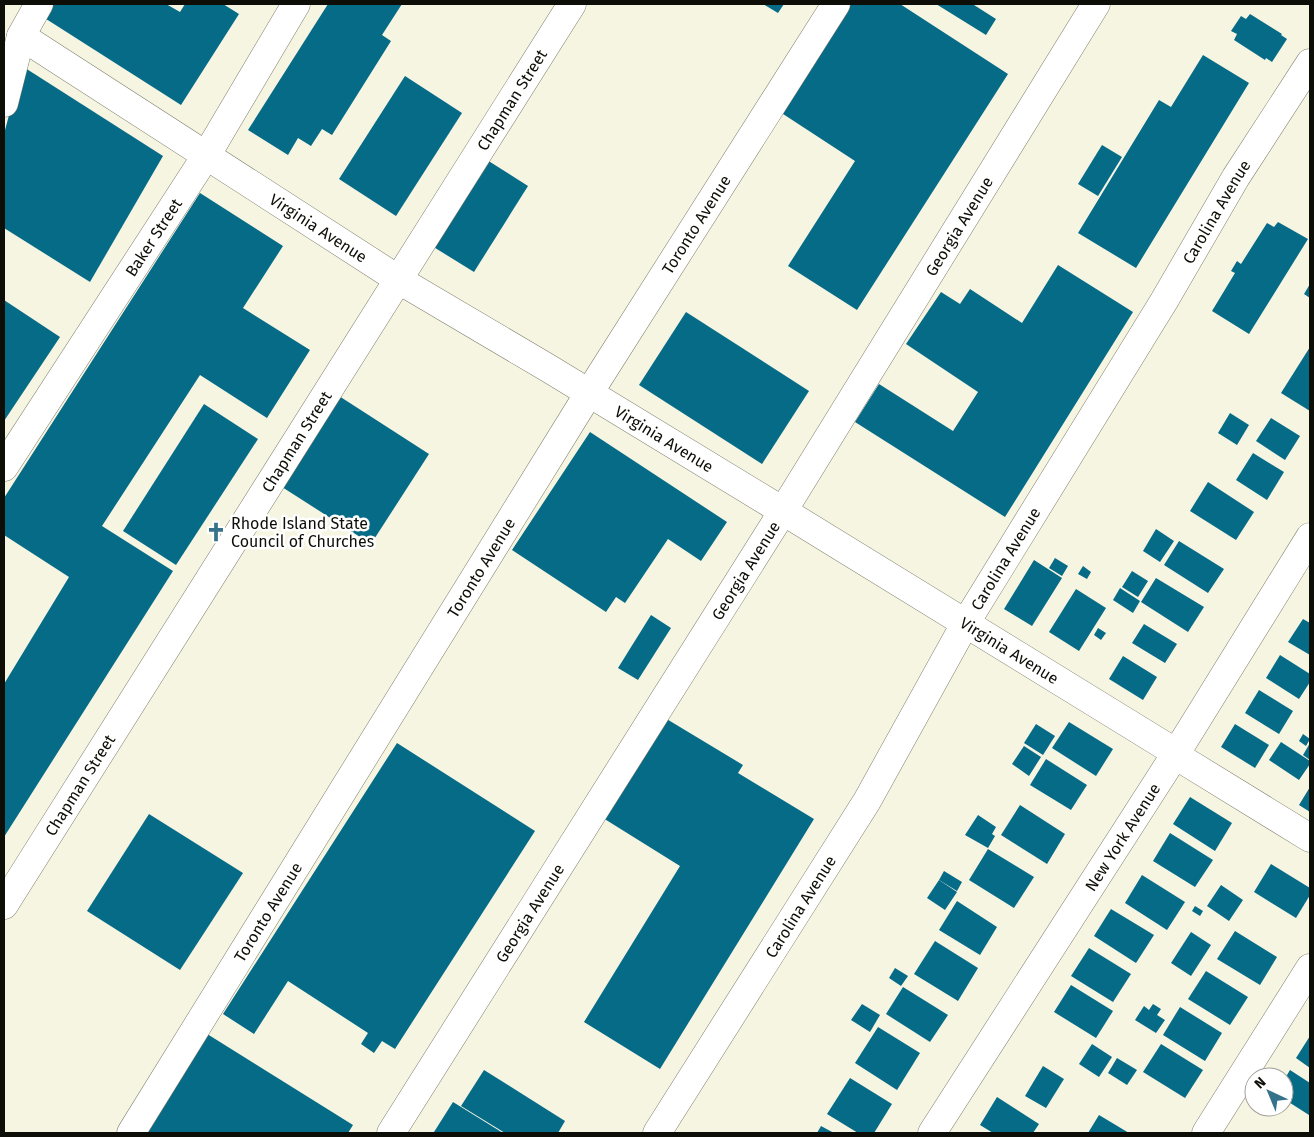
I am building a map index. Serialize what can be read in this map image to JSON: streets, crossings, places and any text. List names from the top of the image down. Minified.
{"streets":{"street":["Chapman Street","Carolina Avenue","Toronto Avenue","Georgia Avenue","Virginia Avenue","Baker Street","New York Avenue"]},"crossings":[["Chapman Street","Virginia Avenue"],["Carolina Avenue","Virginia Avenue"],["Toronto Avenue","Virginia Avenue"],["Georgia Avenue","Virginia Avenue"],["Virginia Avenue","Baker Street"],["Virginia Avenue","New York Avenue"]],"places":{"church":["Rhode Island State Council of Churches"]},"north":"top left"}
